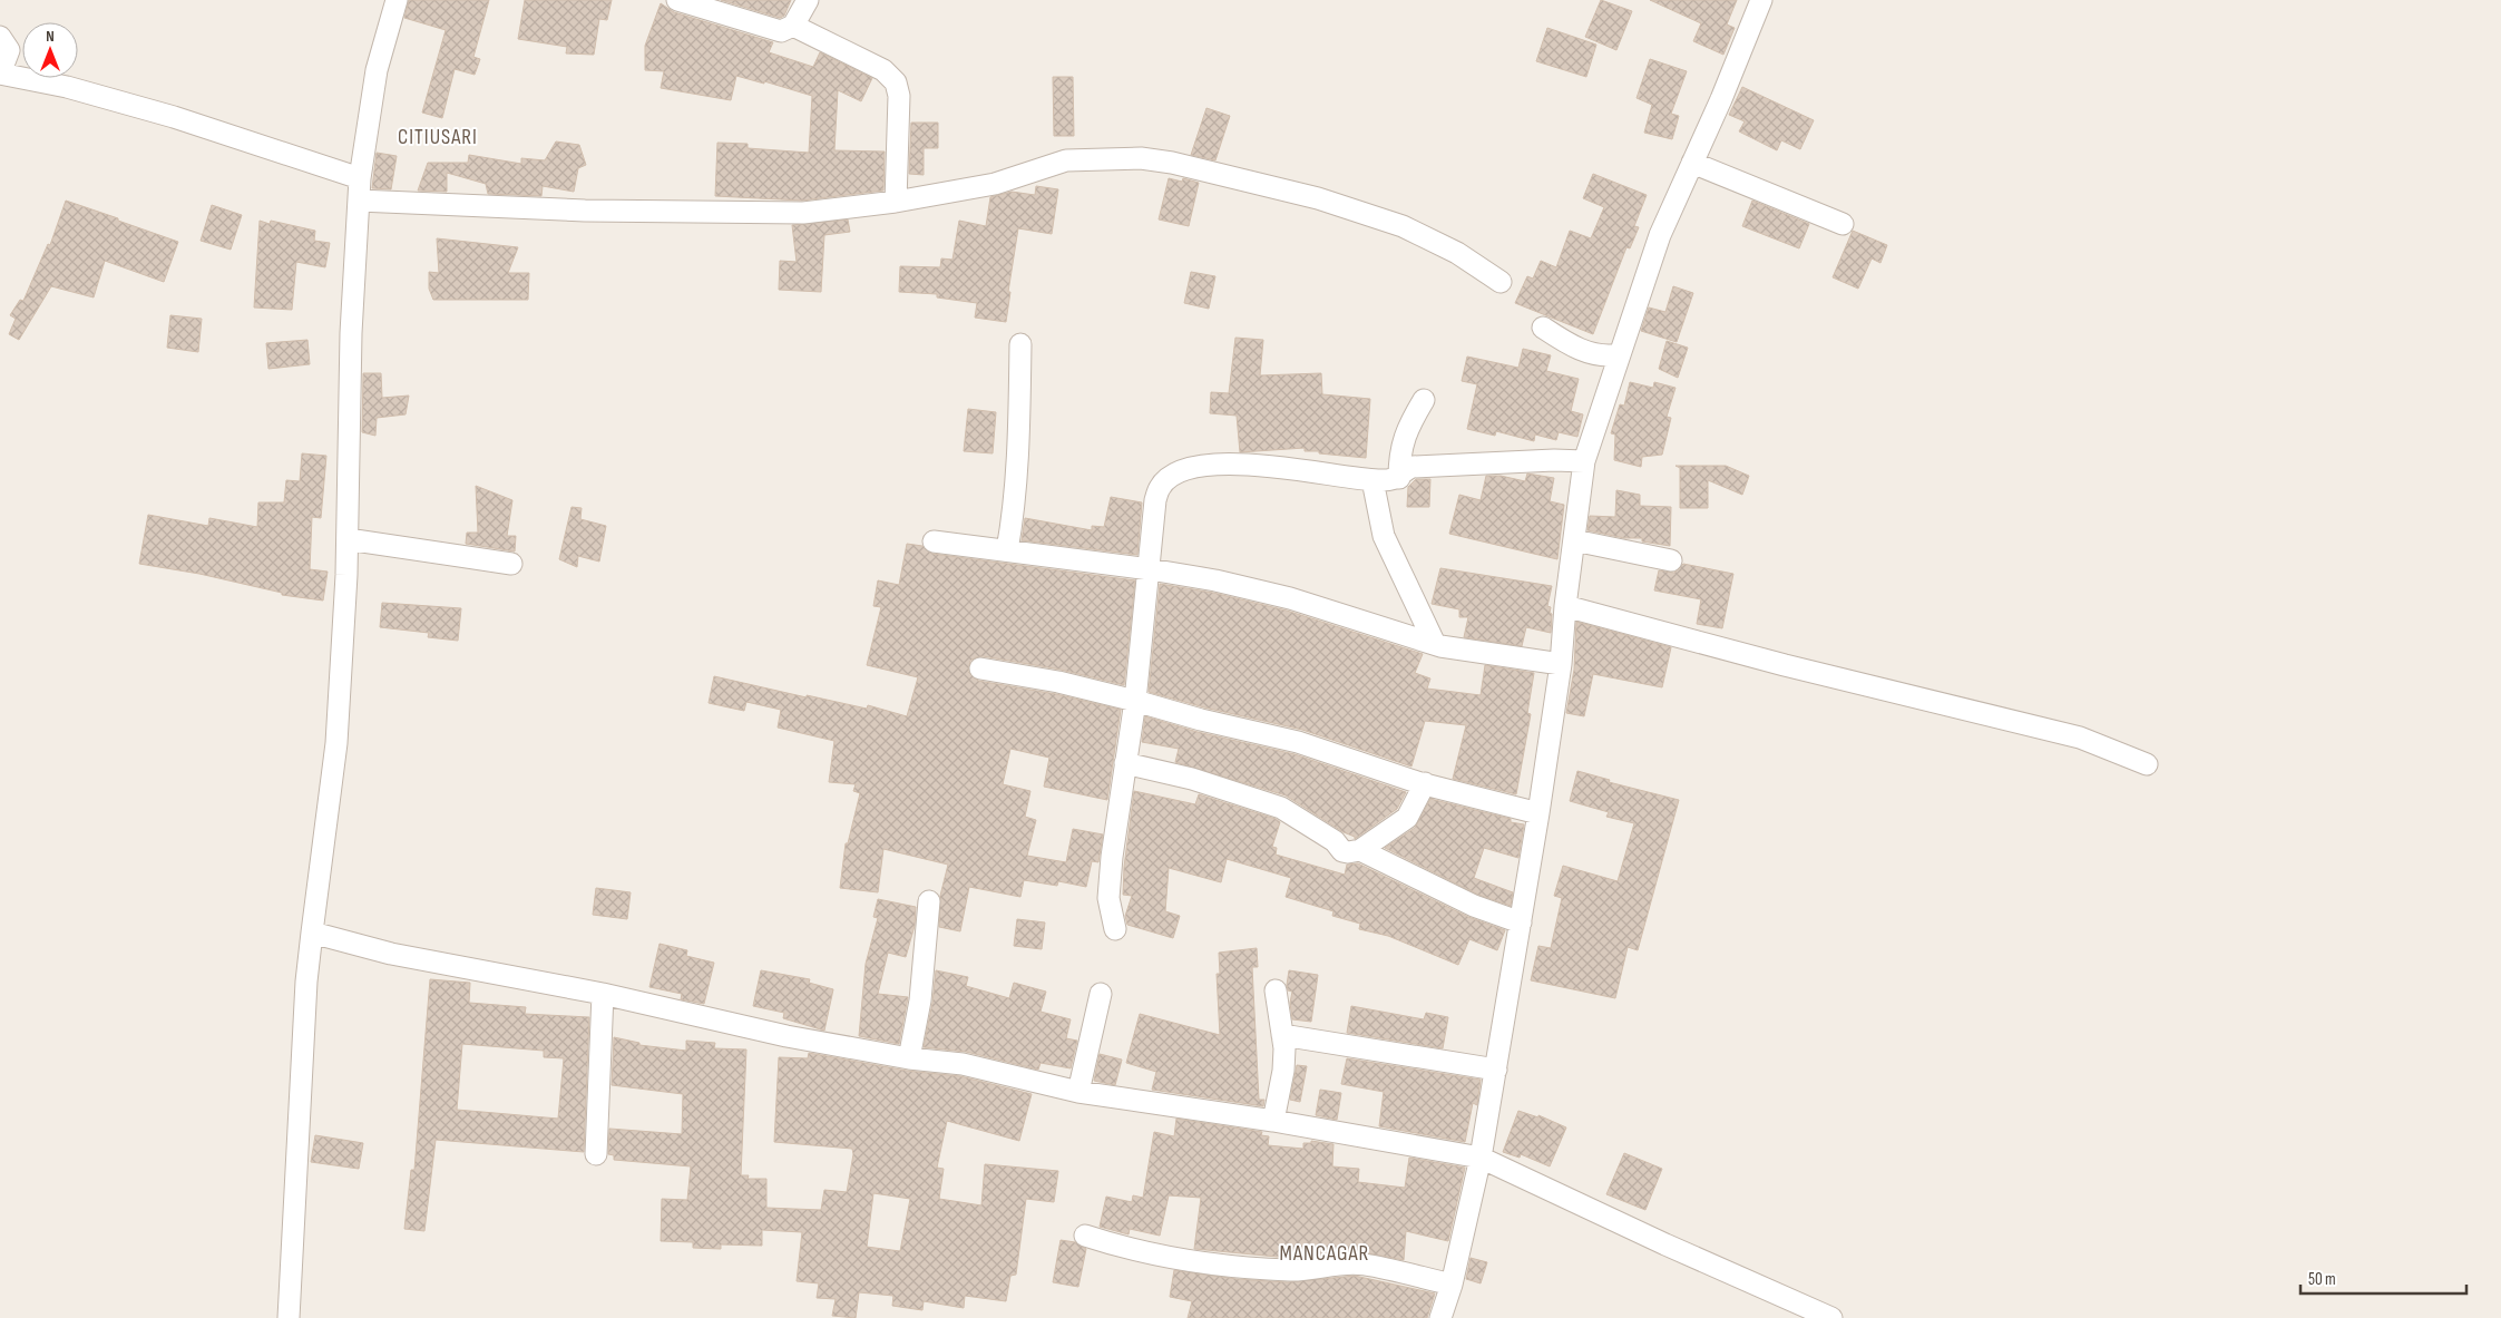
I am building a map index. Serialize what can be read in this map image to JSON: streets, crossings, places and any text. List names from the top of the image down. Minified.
{"districts":["CITIUSARI","MANCAGAR"],"scale_bar":"50 m","north":"top"}
